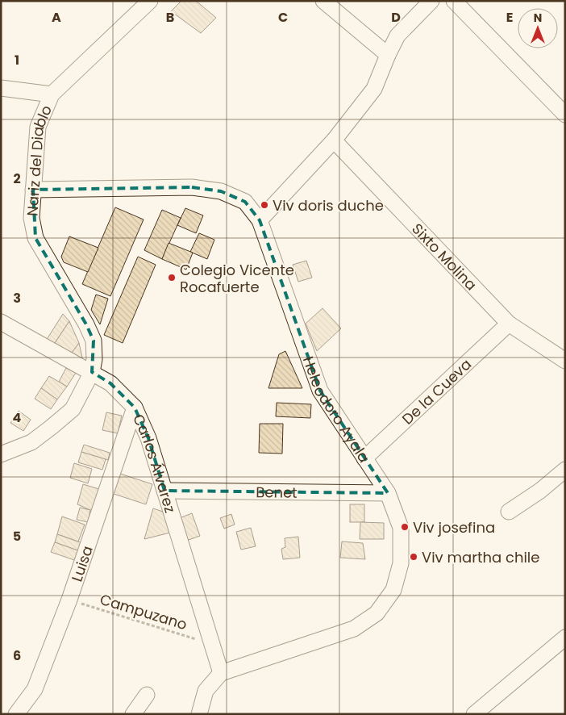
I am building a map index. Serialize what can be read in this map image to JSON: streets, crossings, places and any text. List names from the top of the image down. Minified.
{"streets":{"street":["Nariz del Diablo","Sixto Molina","De la Cueva","Heleodoro Ayala","Carlos Álvarez","Benet","Luisa"],"path":["Campuzano"]},"crossings":[["Nariz del Diablo","Heleodoro Ayala"],["Nariz del Diablo","Carlos Álvarez"],["Sixto Molina","De la Cueva"],["De la Cueva","Heleodoro Ayala"],["Heleodoro Ayala","Carlos Álvarez"],["Heleodoro Ayala","Benet"],["Carlos Álvarez","Benet"],["Carlos Álvarez","Luisa"],["Carlos Álvarez","Campuzano"],["Luisa","Campuzano"]],"places":["Viv doris duche","Colegio Vicente Rocafuerte","Viv josefina","Viv martha chile"],"north":"top","grid":{"columns":["A","B","C","D","E"],"rows":["1","2","3","4","5","6"]}}
